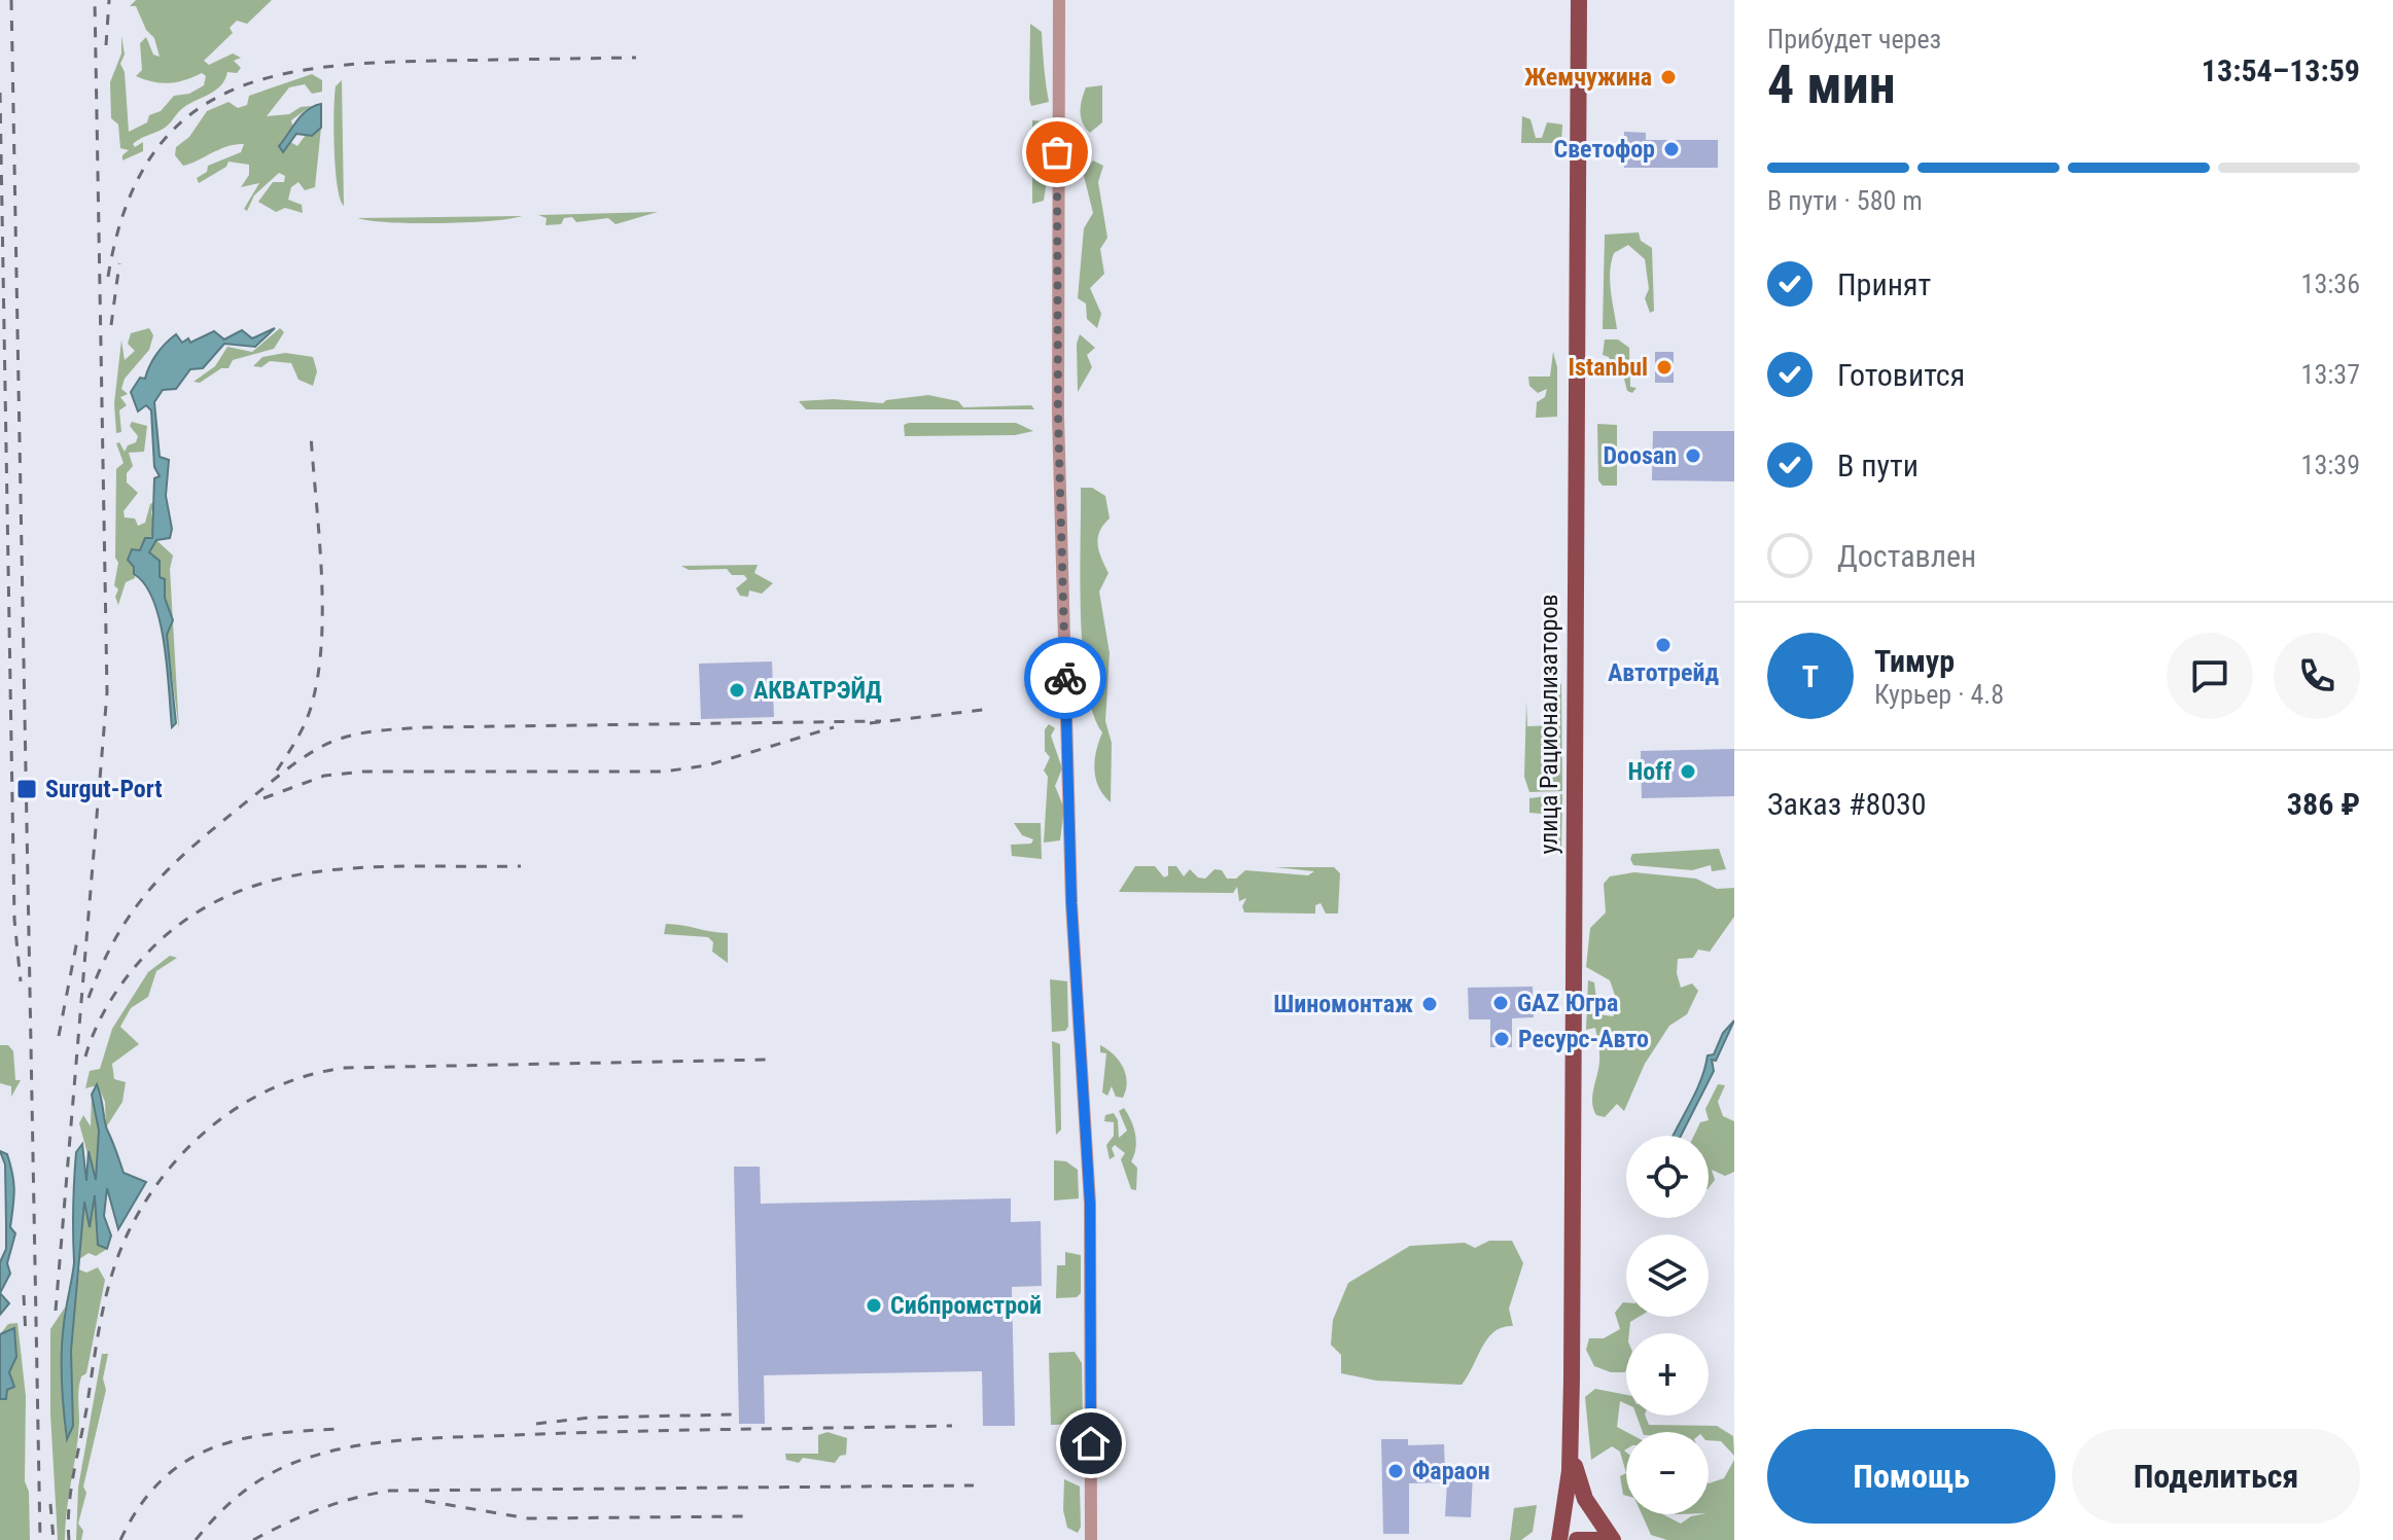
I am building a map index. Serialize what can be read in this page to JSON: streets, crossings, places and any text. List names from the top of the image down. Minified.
{"streets":{"main road":["улица Рационализаторов"]},"places":{"other":["Жемчужина","Светофор","Istanbul","Doosan","Автотрейд","АКВАТРЭЙД","Hoff","GAZ Югра","Шиномонтаж","Ресурс-Авто","Сибпромстрой","Фараон"],"transit":["Surgut-Port"]},"page":{"heading":["4 мин","Прибудет через","13:54–13:59"],"panel":["Тимур","Курьер · 4.8","Заказ #8030","386 ₽"],"bar":"В пути · 580 m","list":[["Принят","13:36"],["Готовится","13:37"],["В пути","13:39"],"Доставлен"],"round":"Т","map_buttons":["+","−"],"buttons":["Помощь","Поделиться"]}}
